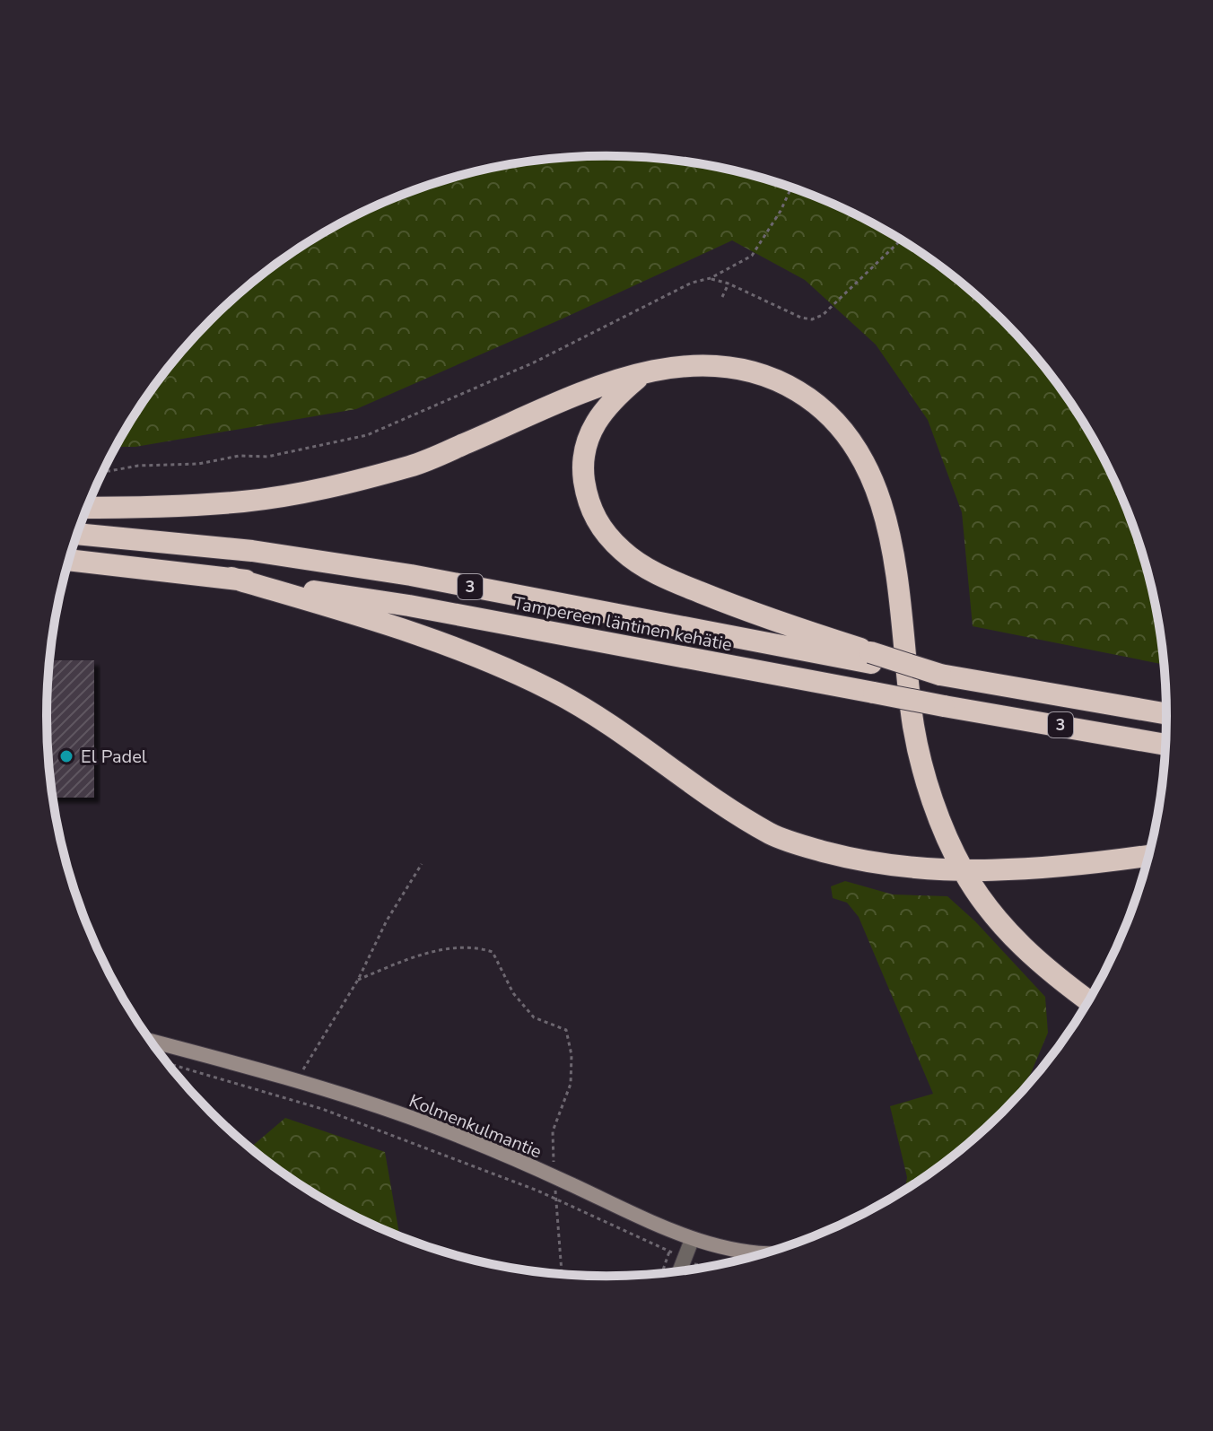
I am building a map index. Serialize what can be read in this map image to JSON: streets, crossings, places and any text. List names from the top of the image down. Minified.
{"streets":{"highway":["3","Tampereen läntinen kehätie"],"street":["Kolmenkulmantie"]},"places":["El Padel"]}
